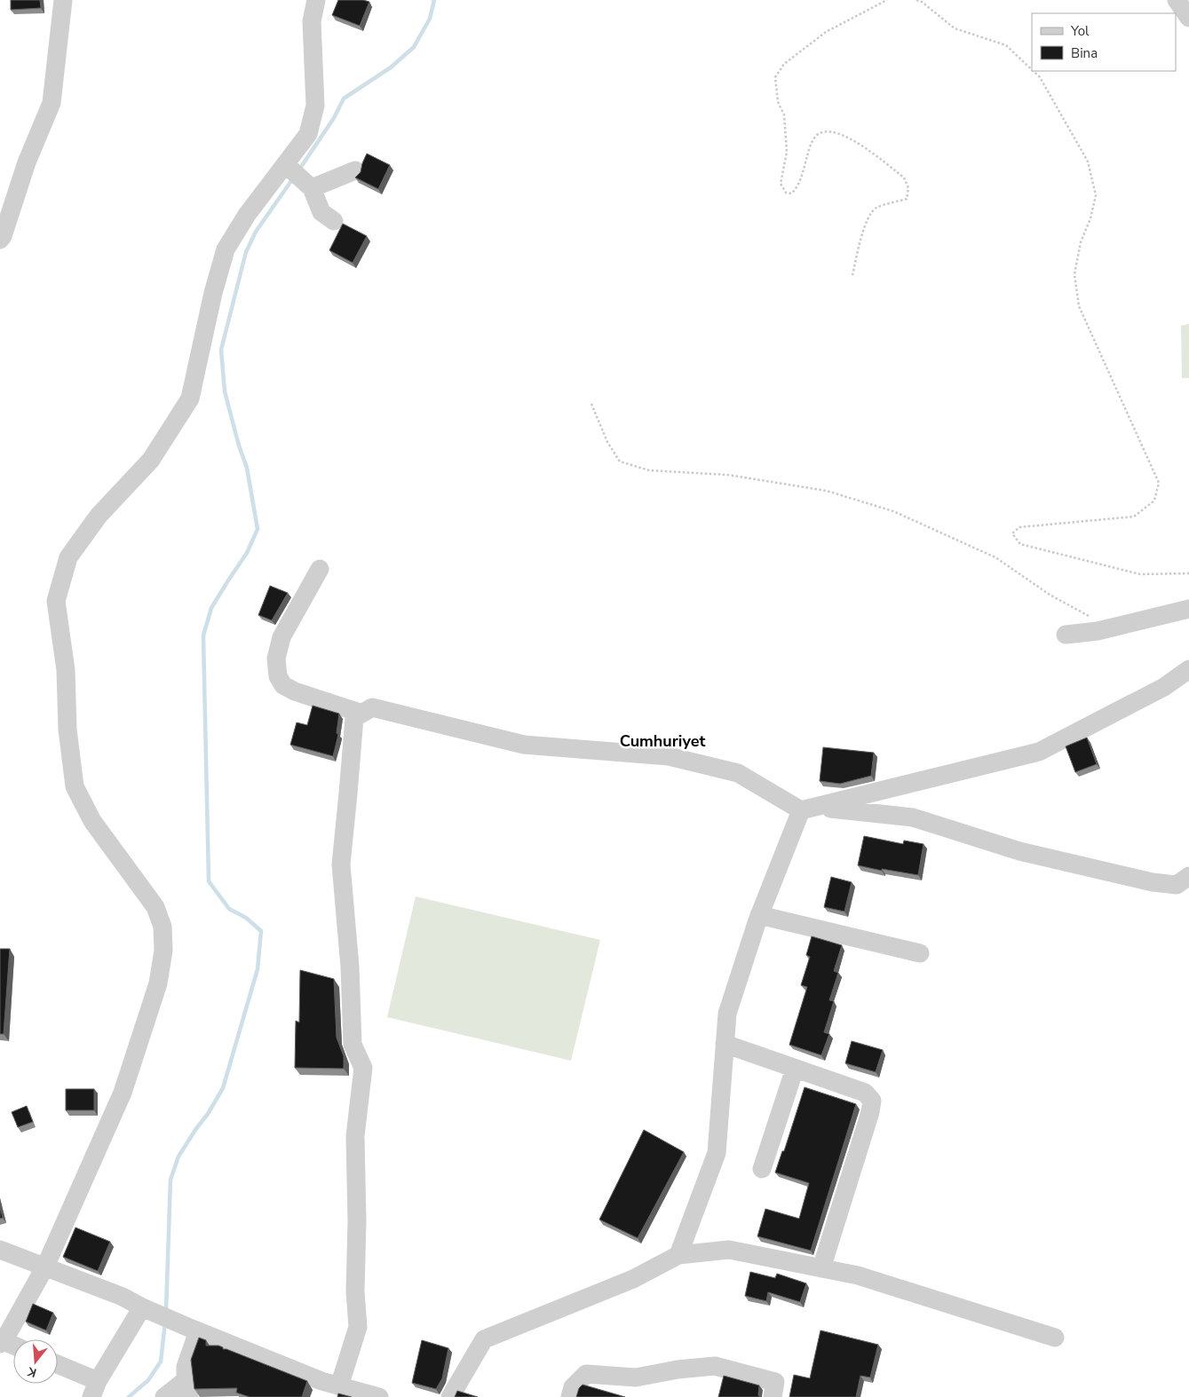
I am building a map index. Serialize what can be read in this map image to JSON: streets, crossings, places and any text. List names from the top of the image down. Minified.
{"districts":["Cumhuriyet"],"legend":["Yol","Bina"],"north":"bottom"}
